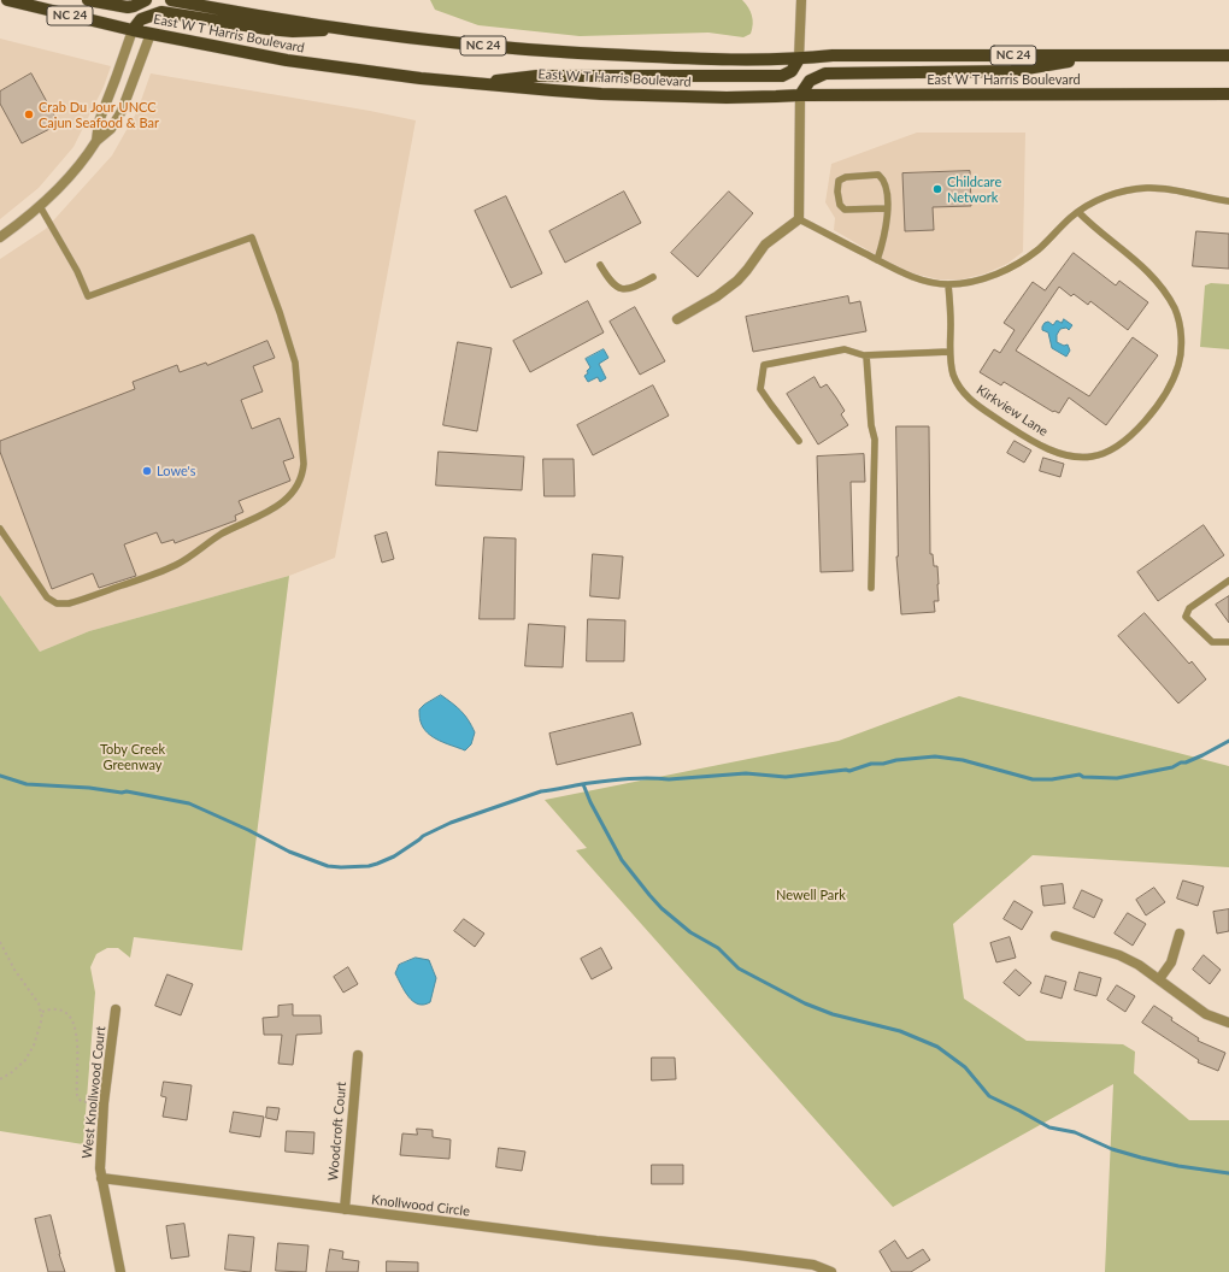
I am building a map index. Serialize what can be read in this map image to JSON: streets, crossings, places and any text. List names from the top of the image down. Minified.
{"streets":{"main road":["NC 24","East W T Harris Boulevard"],"street":["West Knollwood Court","Woodcroft Court","Knollwood Circle"],"lane":["Kirkview Lane"]},"crossings":[["West Knollwood Court","Knollwood Circle"],["Woodcroft Court","Knollwood Circle"]],"parks":["Toby Creek Greenway","Newell Park"],"places":["Crab Du Jour UNCC Cajun Seafood & Bar","Childcare Network","Lowe's"]}
